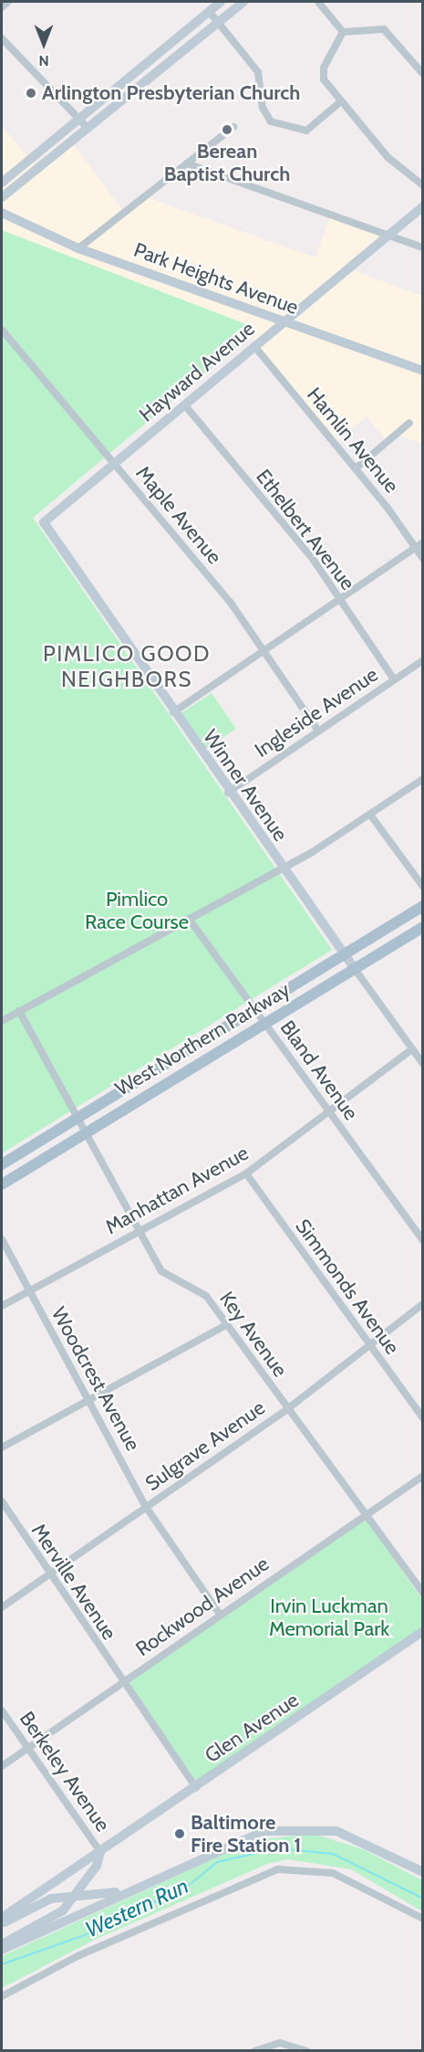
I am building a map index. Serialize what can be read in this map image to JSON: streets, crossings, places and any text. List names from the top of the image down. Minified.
{"streets":{"main road":["West Northern Parkway"],"street":["Park Heights Avenue","Hayward Avenue","Hamlin Avenue","Maple Avenue","Ethelbert Avenue","Ingleside Avenue","Winner Avenue","Bland Avenue","Manhattan Avenue","Simmonds Avenue","Key Avenue","Woodcrest Avenue","Sulgrave Avenue","Merville Avenue","Rockwood Avenue","Glen Avenue","Berkeley Avenue"]},"crossings":[["Park Heights Avenue","Hayward Avenue"],["Hayward Avenue","Hamlin Avenue"],["Hayward Avenue","Maple Avenue"],["Hayward Avenue","Ethelbert Avenue"],["Hayward Avenue","Winner Avenue"],["Maple Avenue","Ingleside Avenue"],["Ethelbert Avenue","Ingleside Avenue"],["Ingleside Avenue","Winner Avenue"],["Winner Avenue","West Northern Parkway"],["Winner Avenue","Manhattan Avenue"],["West Northern Parkway","Bland Avenue"],["West Northern Parkway","Key Avenue"],["Bland Avenue","Manhattan Avenue"],["Manhattan Avenue","Simmonds Avenue"],["Manhattan Avenue","Key Avenue"],["Manhattan Avenue","Woodcrest Avenue"],["Simmonds Avenue","Sulgrave Avenue"],["Key Avenue","Sulgrave Avenue"],["Key Avenue","Rockwood Avenue"],["Woodcrest Avenue","Sulgrave Avenue"],["Woodcrest Avenue","Rockwood Avenue"],["Sulgrave Avenue","Merville Avenue"],["Merville Avenue","Rockwood Avenue"],["Merville Avenue","Glen Avenue"],["Rockwood Avenue","Berkeley Avenue"],["Glen Avenue","Berkeley Avenue"]],"districts":["PIMLICO GOOD NEIGHBORS"],"water":["Western Run"],"parks":["Pimlico Race Course","Irvin Luckman Memorial Park"],"places":["Arlington Presbyterian Church","Berean Baptist Church","Baltimore Fire Station 1"],"north":"bottom"}
